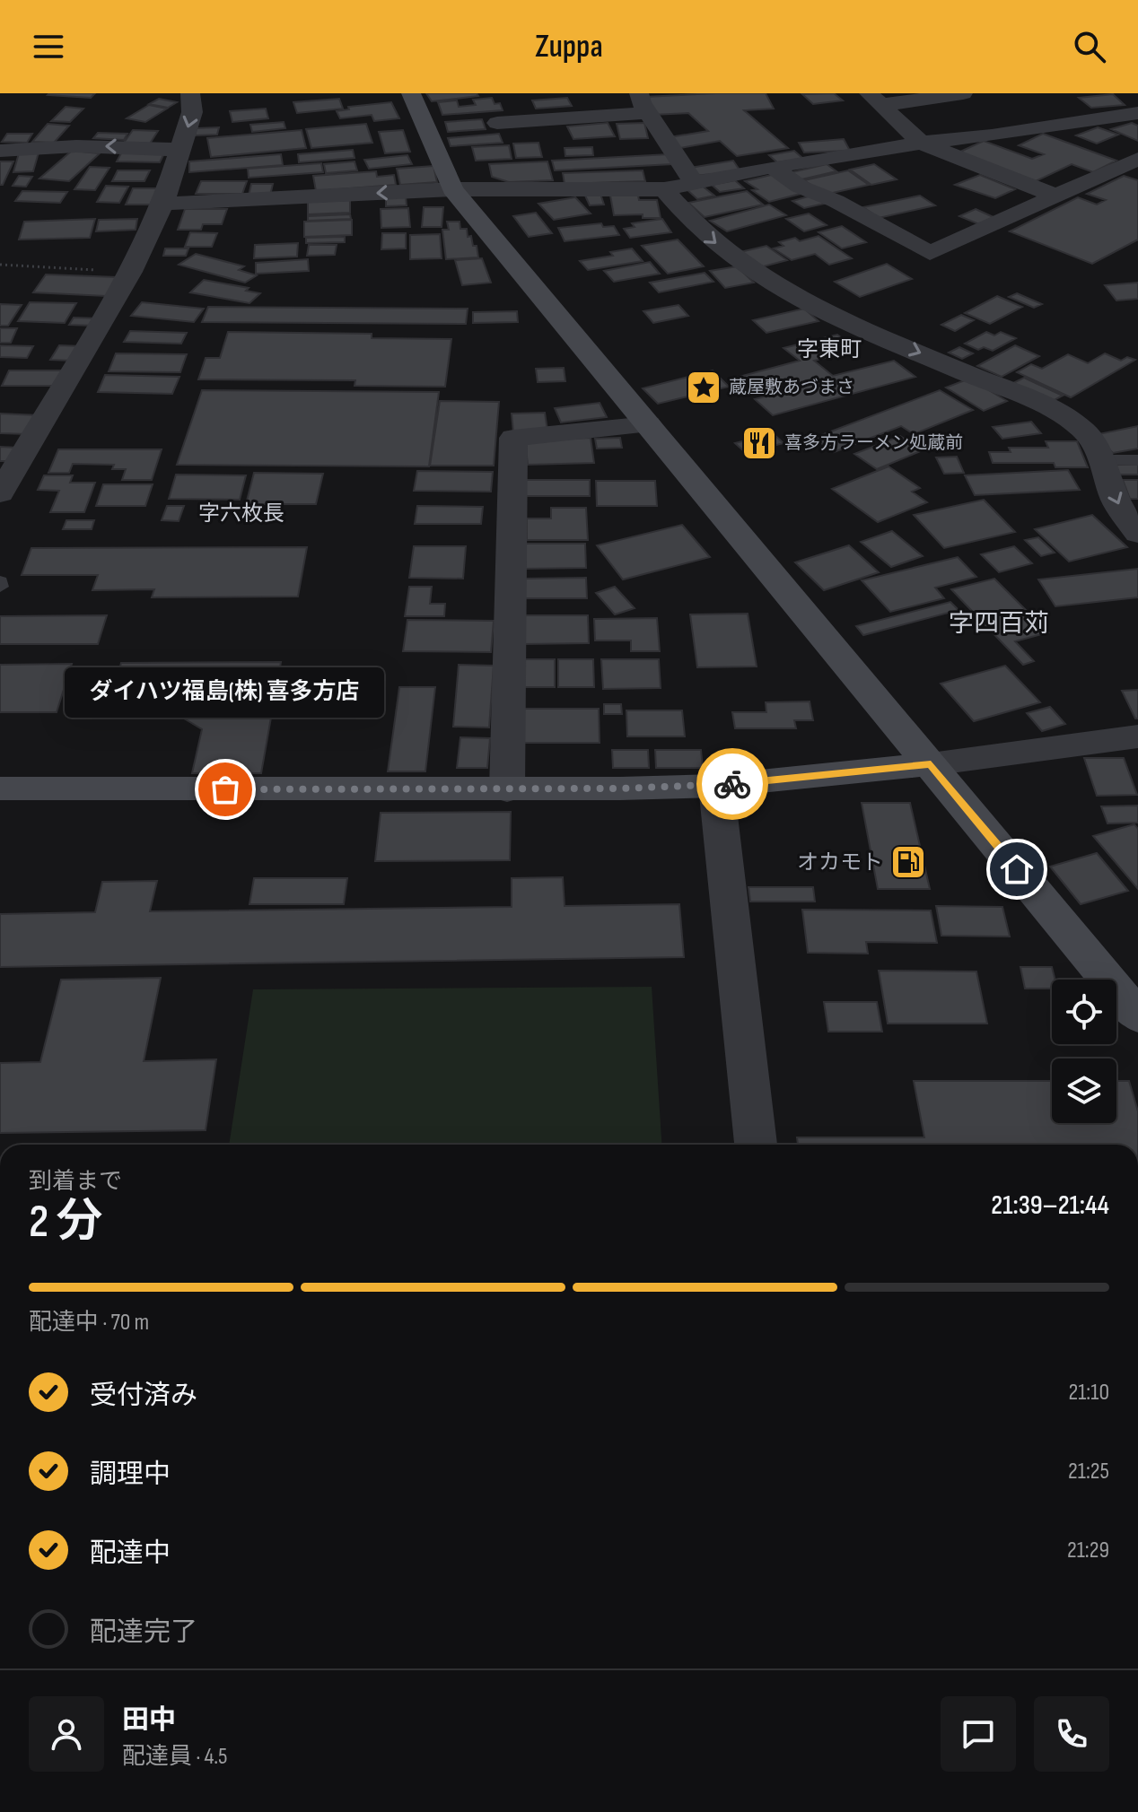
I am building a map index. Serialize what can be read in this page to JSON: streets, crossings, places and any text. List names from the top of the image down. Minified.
{"districts":["字東町","字六枚長","字四百苅"],"places":{"place":["蔵屋敷あづまさ"],"restaurant":["喜多方ラーメン処蔵前"],"other":["ダイハツ福島(株) 喜多方店"],"fuel station":["オカモト"]},"page":{"header":"Zuppa","bubble":"ダイハツ福島(株) 喜多方店","heading":["2 分","到着まで","21:39–21:44"],"panel":["田中","配達員 · 4.5"],"bar":"配達中 · 70 m","list":[["受付済み","21:10"],["調理中","21:25"],["配達中","21:29"],"配達完了"]}}
